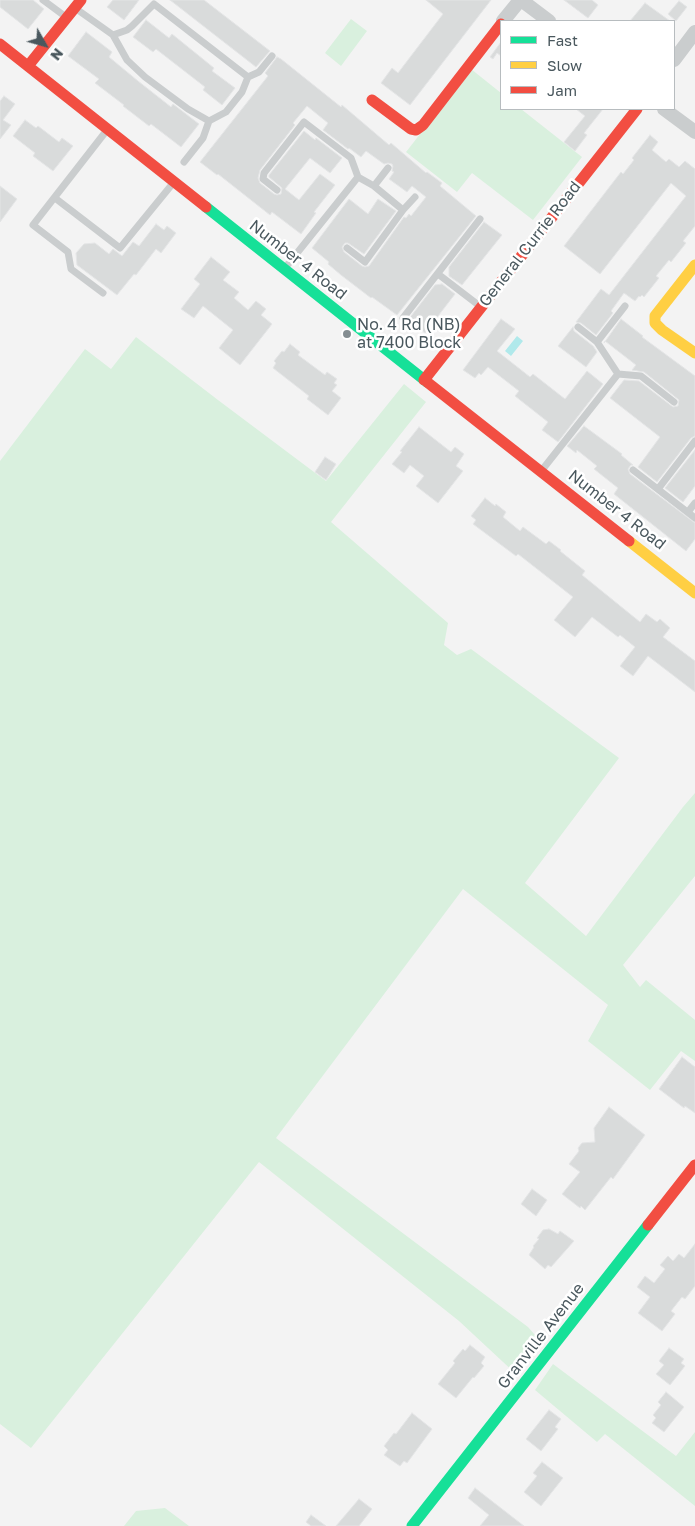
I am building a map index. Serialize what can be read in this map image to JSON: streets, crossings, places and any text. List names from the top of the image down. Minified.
{"streets":{"street":["General Currie Road","Number 4 Road","Granville Avenue"]},"crossings":[["General Currie Road","Number 4 Road"]],"places":["No. 4 Rd (NB) at 7400 Block"],"legend":["Fast","Slow","Jam"],"north":"bottom right"}
